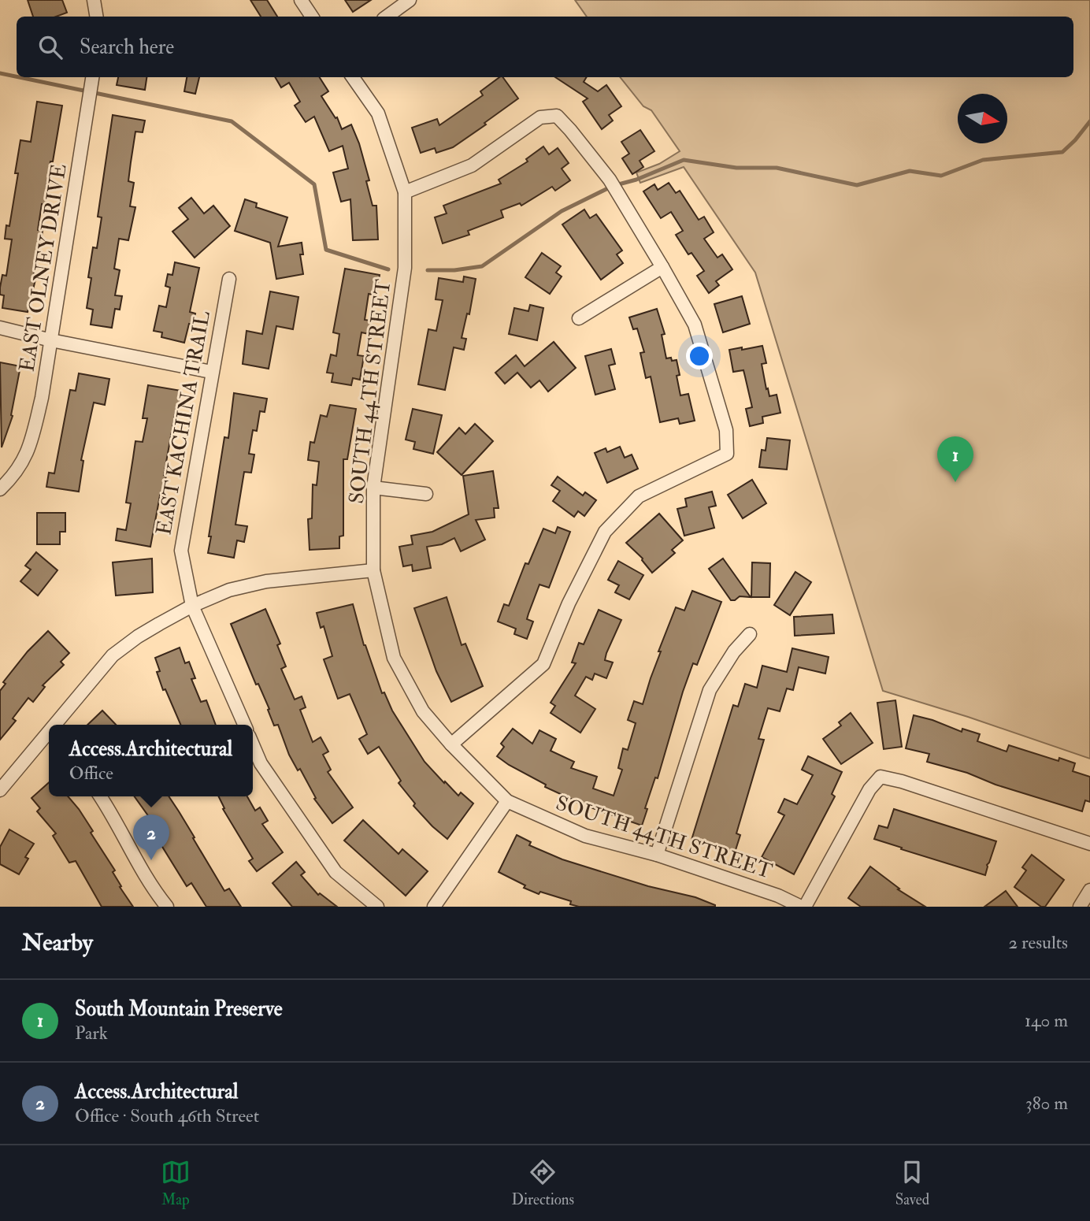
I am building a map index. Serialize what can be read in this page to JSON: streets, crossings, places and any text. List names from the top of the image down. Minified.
{"streets":{"street":["EAST OLNEY DRIVE","SOUTH 44TH STREET","EAST KACHINA TRAIL"]},"north":"right","page":{"search":"Search here","pins":["1","2"],"popup":["Access.Architectural","Office"],"heading":["Nearby","2 results"],"list":[{"mark":"1","name":"South Mountain Preserve","note":"Park","value":"140 m"},{"mark":"2","name":"Access.Architectural","note":"Office · South 46th Street","value":"380 m"}],"nav":["Map","Directions","Saved"]}}
